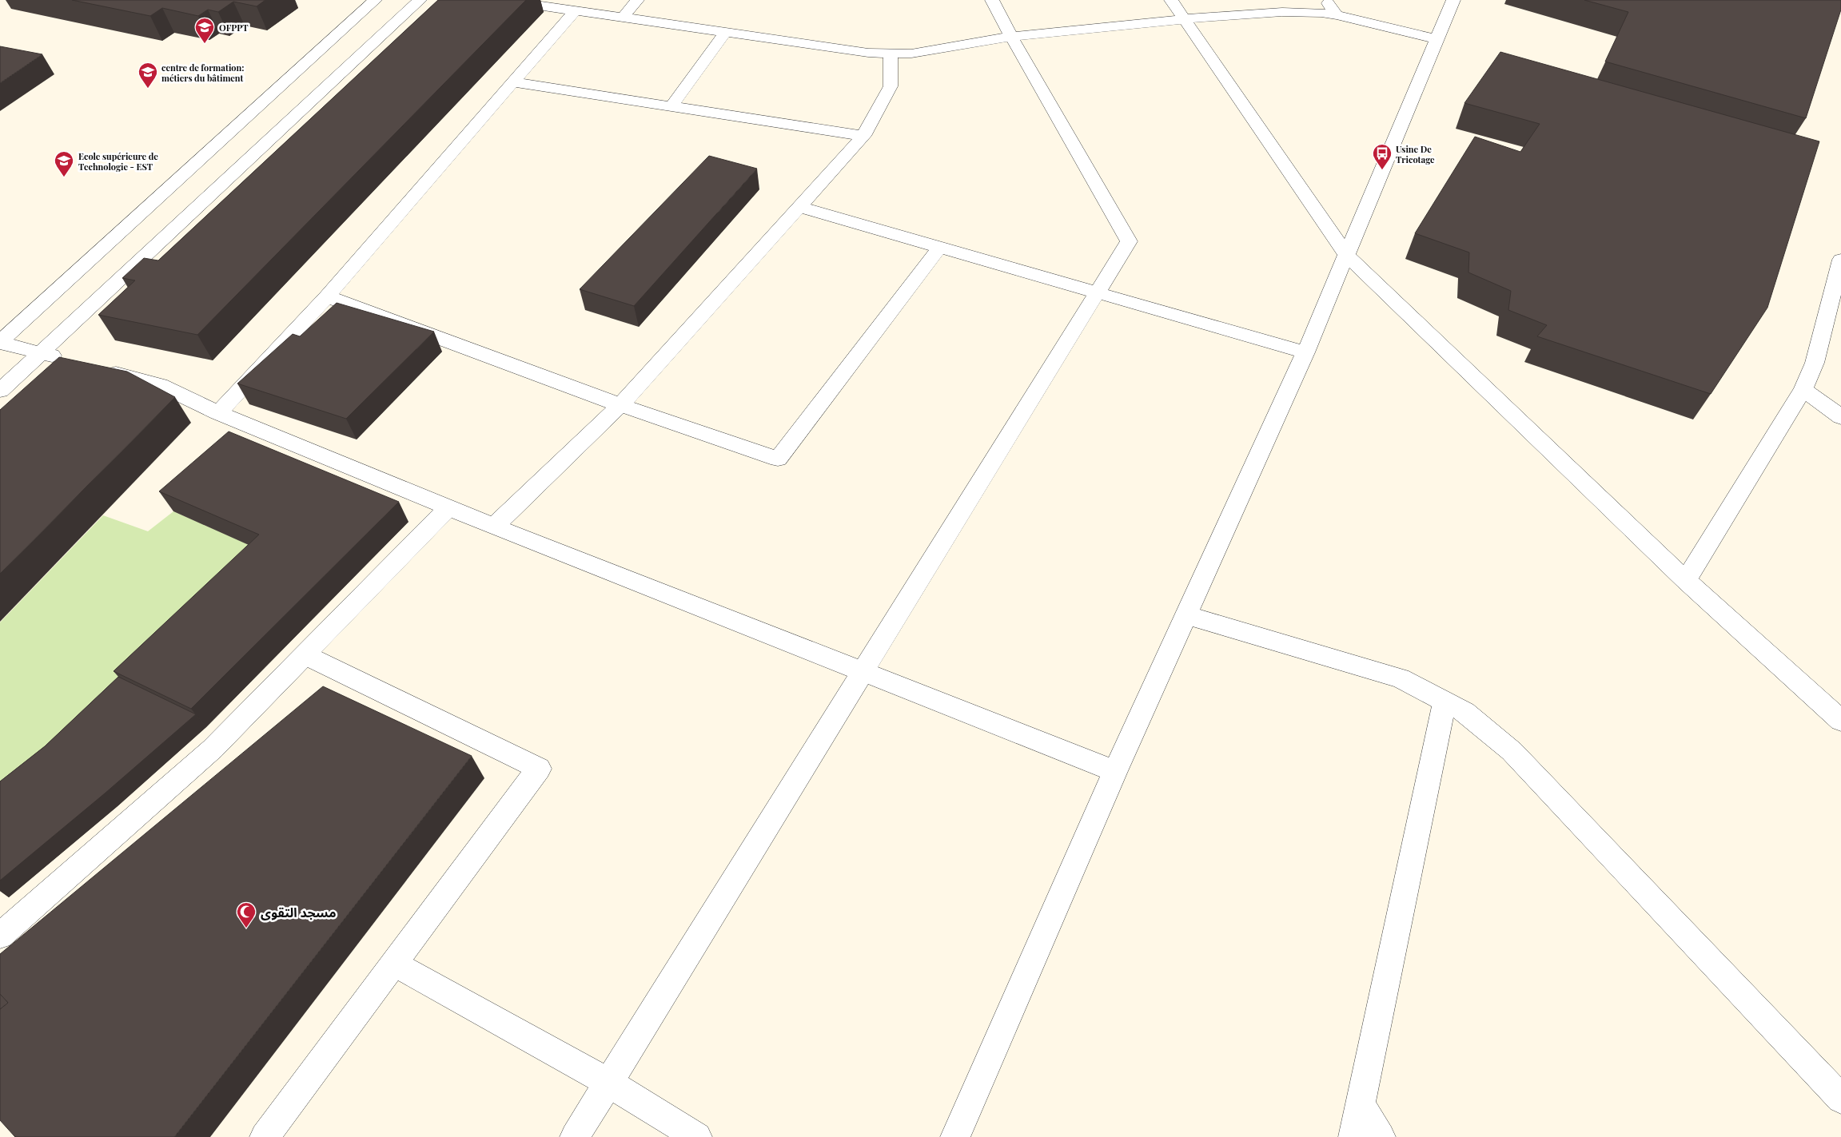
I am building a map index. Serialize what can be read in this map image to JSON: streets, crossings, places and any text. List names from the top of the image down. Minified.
{"places":{"school or university":["OFPPT","centre de formation: métiers du bâtiment","Ecole supérieure de Technologie - EST"],"bus stop":["Usine De Tricotage"],"mosque":["مسجد التقوى"]}}
